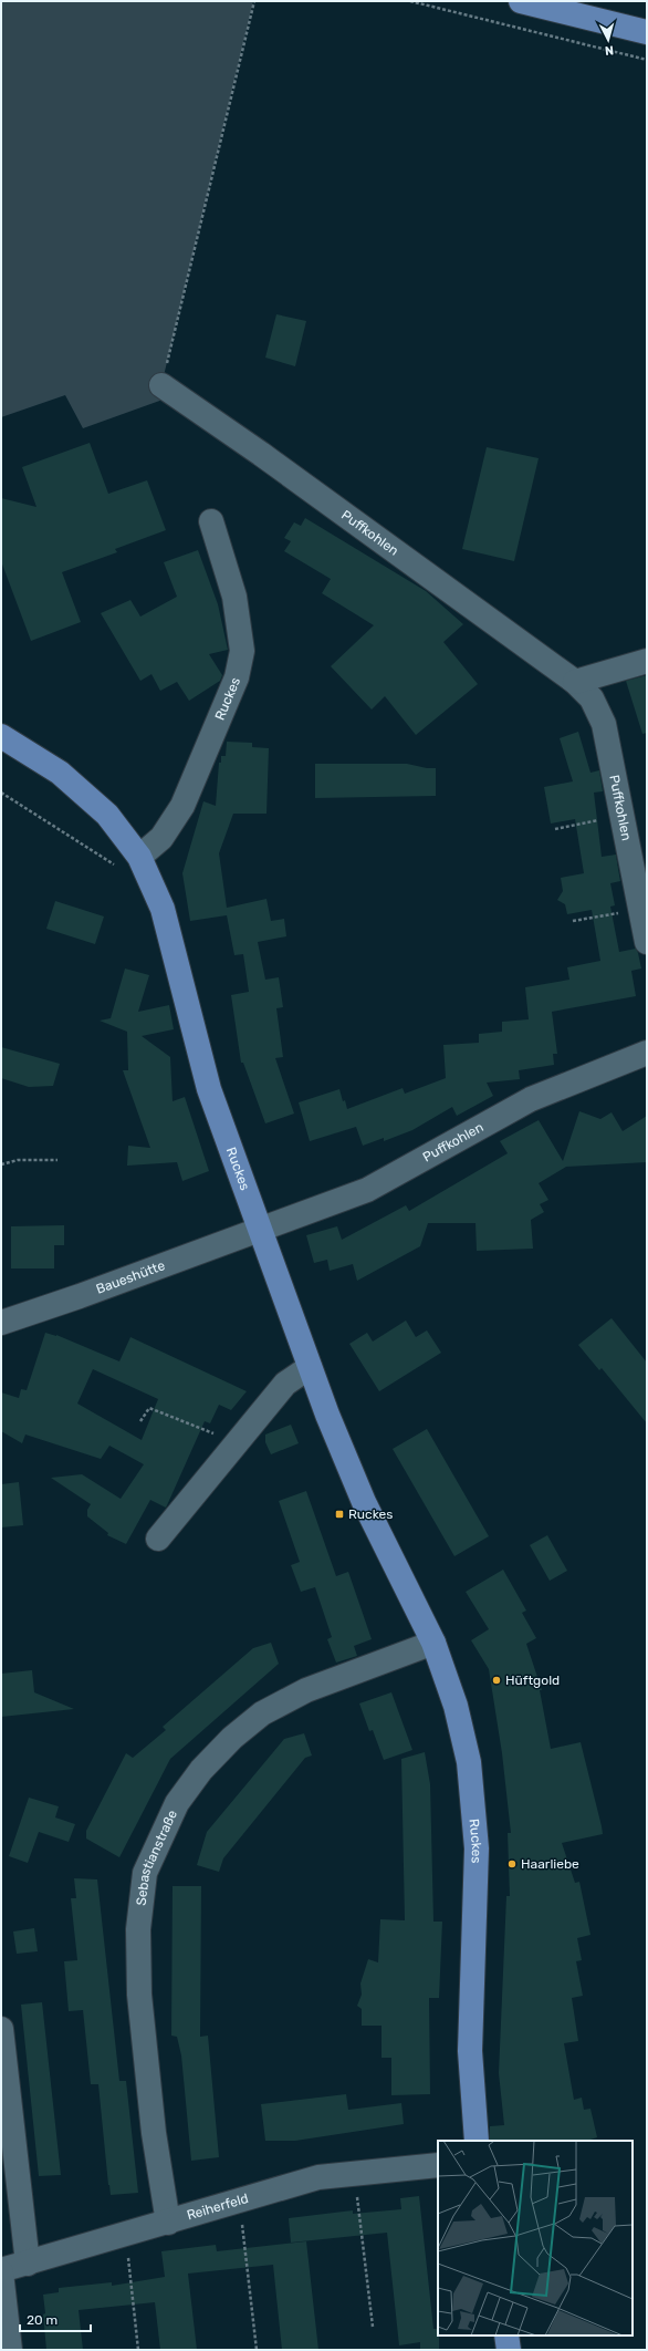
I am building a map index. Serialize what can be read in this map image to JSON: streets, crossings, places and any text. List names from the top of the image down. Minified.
{"streets":{"main road":["Ruckes"],"street":["Puffkohlen","Baueshütte","Sebastianstraße","Reiherfeld"]},"crossings":[["Puffkohlen","Ruckes"],["Puffkohlen","Baueshütte"],["Ruckes","Baueshütte"],["Ruckes","Sebastianstraße"],["Sebastianstraße","Reiherfeld"]],"places":{"transit":["Ruckes"],"other":["Hüftgold","Haarliebe"]},"scale_bar":"20 m","north":"bottom"}
